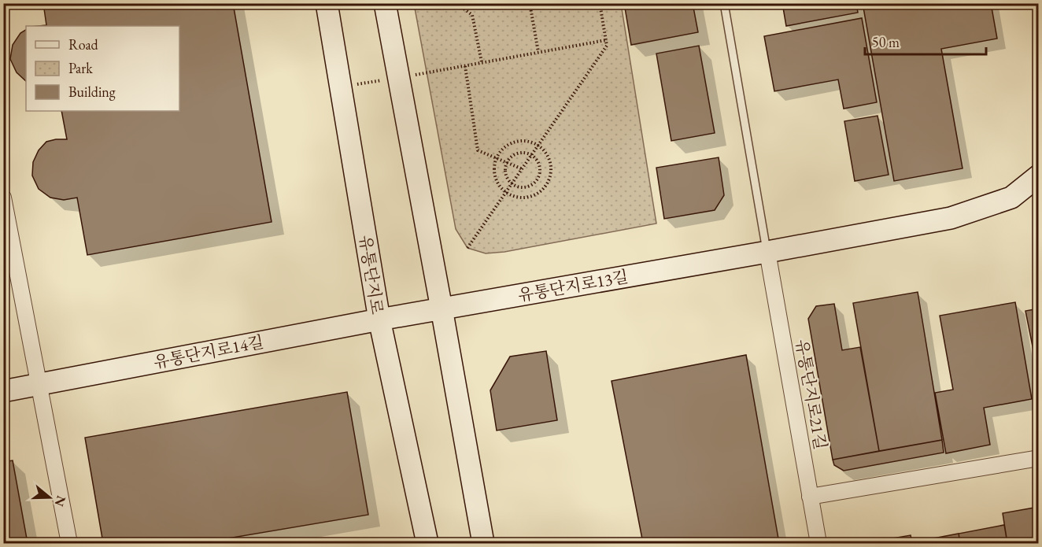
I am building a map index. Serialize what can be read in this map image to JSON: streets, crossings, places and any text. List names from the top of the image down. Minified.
{"streets":{"main road":["유통단지로","유통단지로13길","유통단지로14길"],"street":["유통단지로21길"]},"crossings":[["유통단지로","유통단지로13길"],["유통단지로","유통단지로14길"],["유통단지로13길","유통단지로14길"],["유통단지로13길","유통단지로21길"]],"legend":["Road","Park","Building"],"scale_bar":"50 m","north":"right"}
